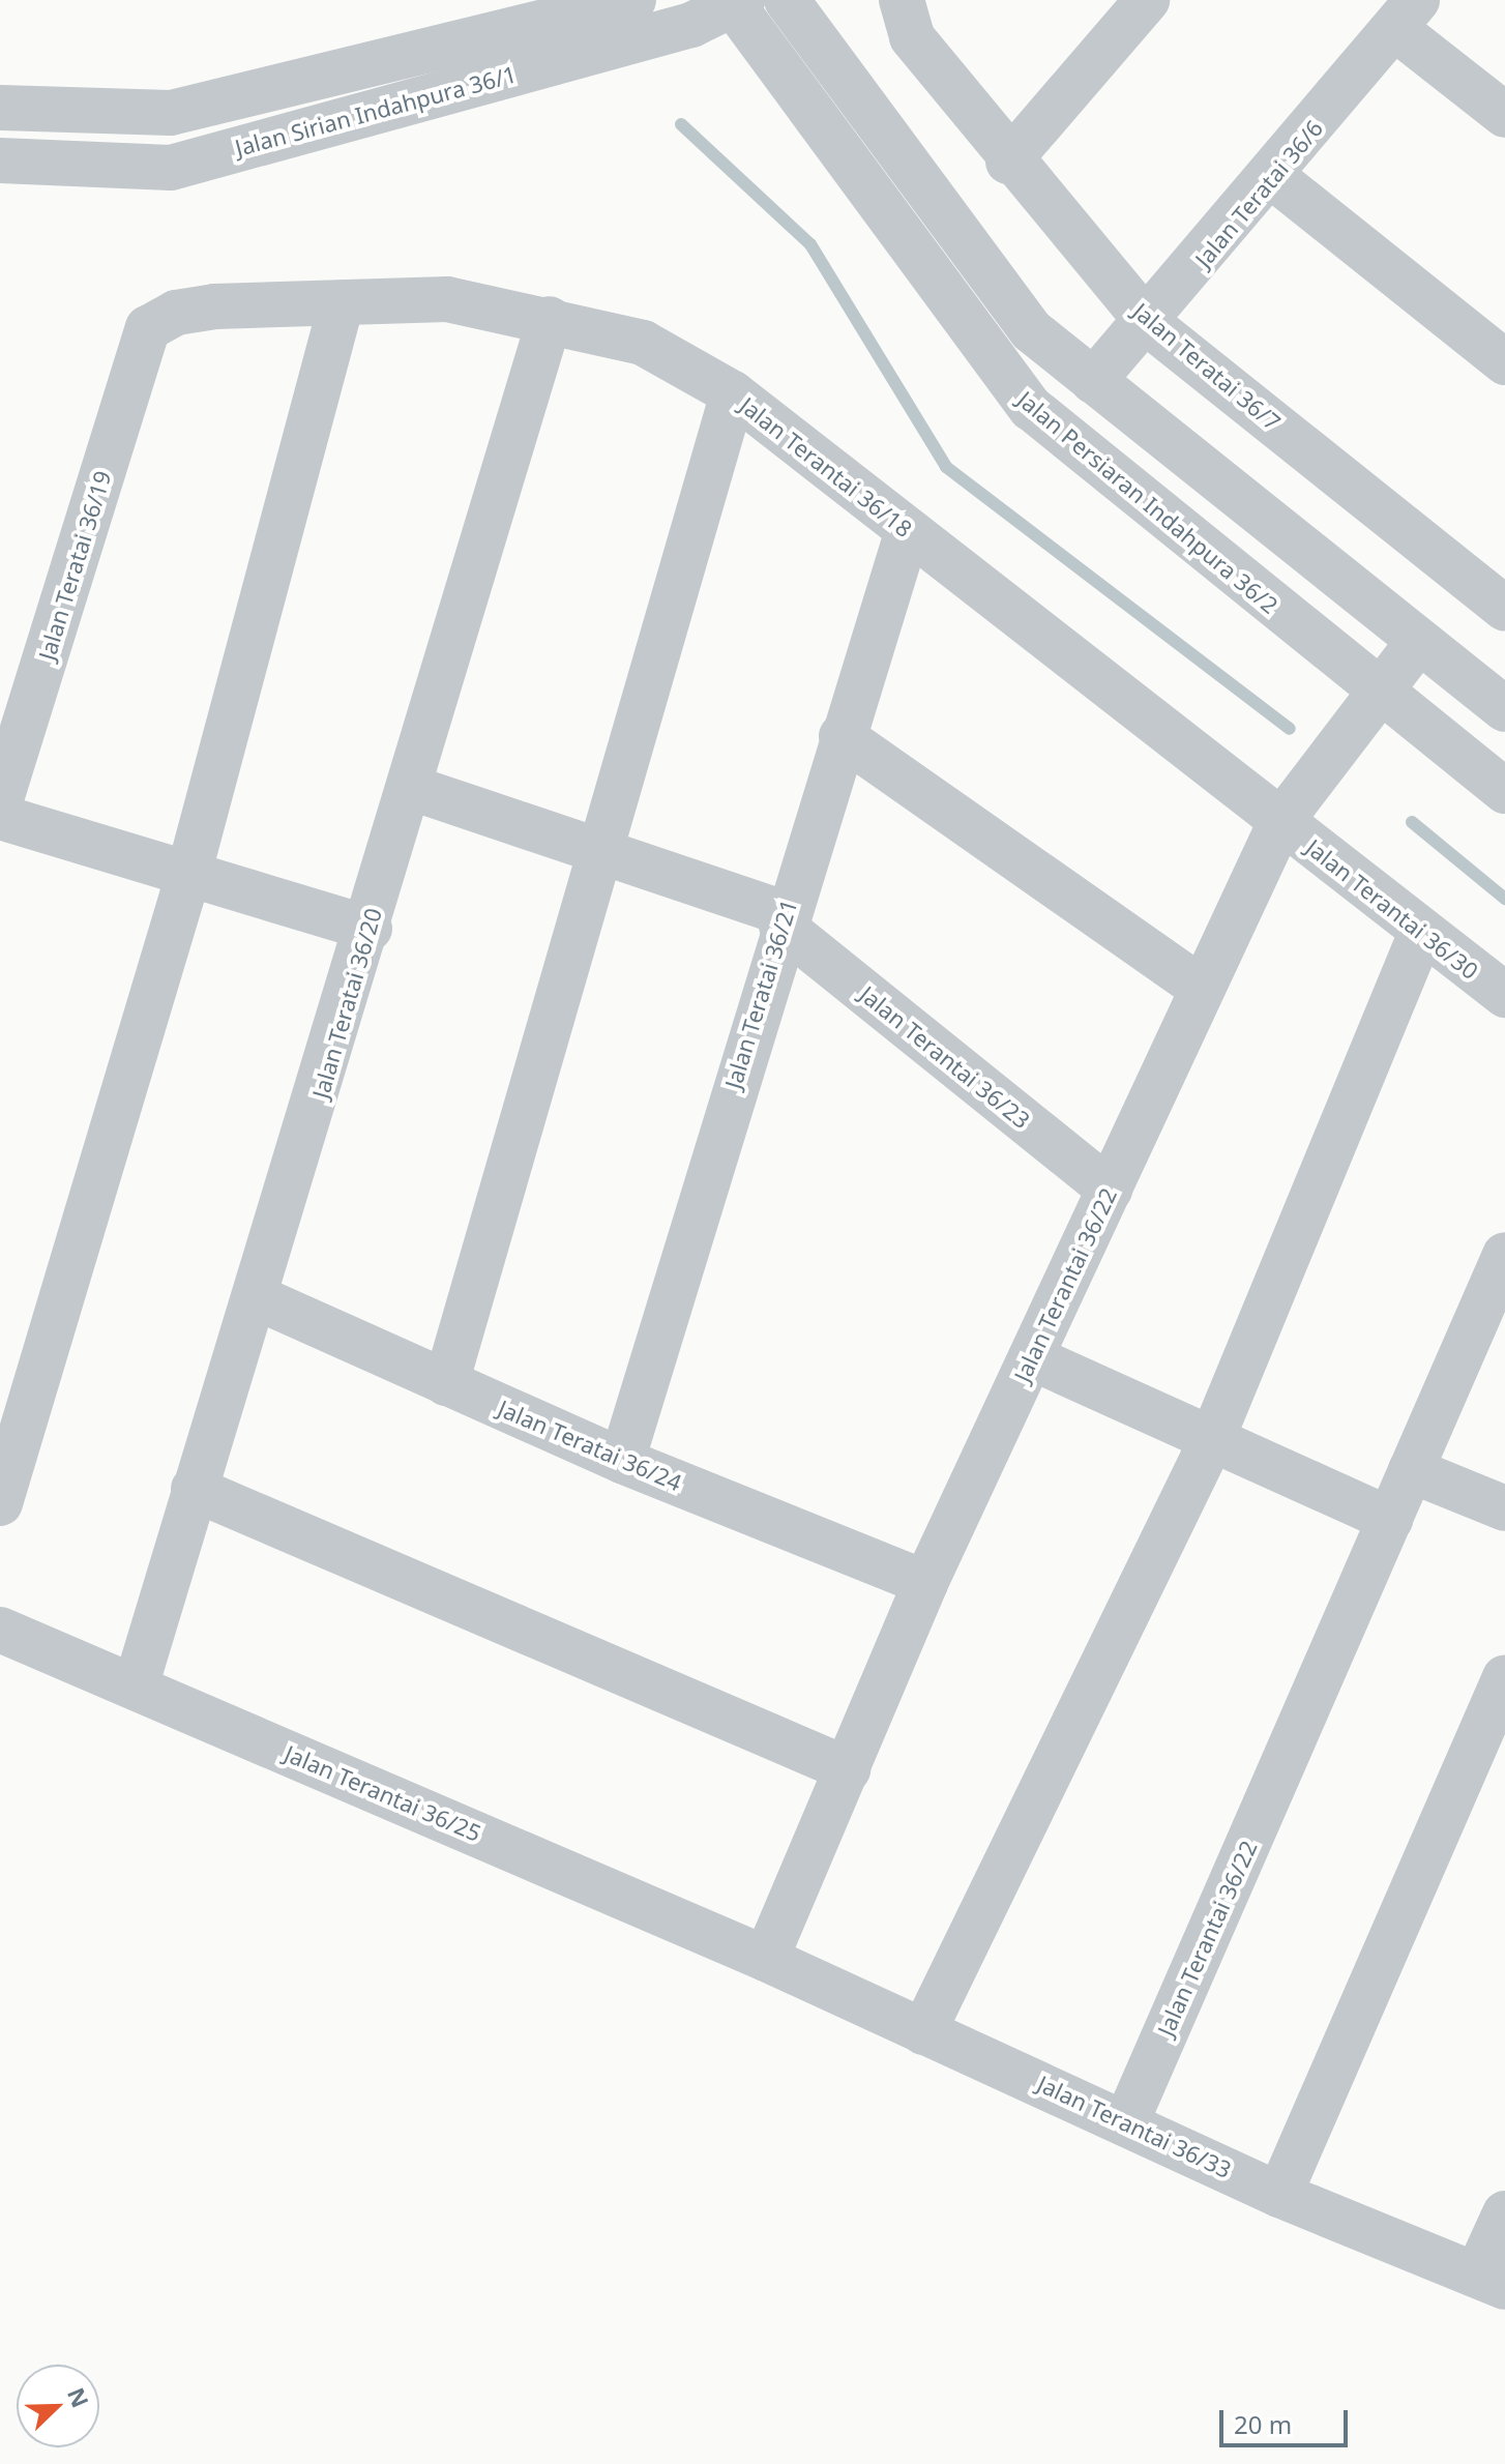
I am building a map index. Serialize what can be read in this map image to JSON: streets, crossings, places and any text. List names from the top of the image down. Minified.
{"streets":{"street":["Jalan Sirian Indahpura 36/1","Jalan Teratai 36/6","Jalan Teratai 36/7","Jalan Terantai 36/18","Jalan Persiaran Indahpura 36/2","Jalan Teratai 36/19","Jalan Terantai 36/30","Jalan Teratai 36/21","Jalan Teratai 36/20","Jalan Terantai 36/23","Jalan Terantai 36/22","Jalan Teratai 36/24","Jalan Terantai 36/25","Jalan Terantai 36/33"]},"crossings":[["Jalan Sirian Indahpura 36/1","Jalan Persiaran Indahpura 36/2"],["Jalan Teratai 36/6","Jalan Teratai 36/7"],["Jalan Terantai 36/18","Jalan Teratai 36/19"],["Jalan Terantai 36/18","Jalan Terantai 36/30"],["Jalan Terantai 36/18","Jalan Teratai 36/21"],["Jalan Terantai 36/18","Jalan Teratai 36/20"],["Jalan Terantai 36/18","Jalan Terantai 36/22"],["Jalan Persiaran Indahpura 36/2","Jalan Terantai 36/22"],["Jalan Terantai 36/30","Jalan Terantai 36/22"],["Jalan Teratai 36/21","Jalan Terantai 36/23"],["Jalan Teratai 36/21","Jalan Teratai 36/24"],["Jalan Teratai 36/20","Jalan Teratai 36/24"],["Jalan Teratai 36/20","Jalan Terantai 36/25"],["Jalan Terantai 36/23","Jalan Terantai 36/22"],["Jalan Terantai 36/22","Jalan Teratai 36/24"],["Jalan Terantai 36/22","Jalan Terantai 36/25"],["Jalan Terantai 36/22","Jalan Terantai 36/33"],["Jalan Terantai 36/25","Jalan Terantai 36/33"]],"scale_bar":"20 m","north":"top right"}
